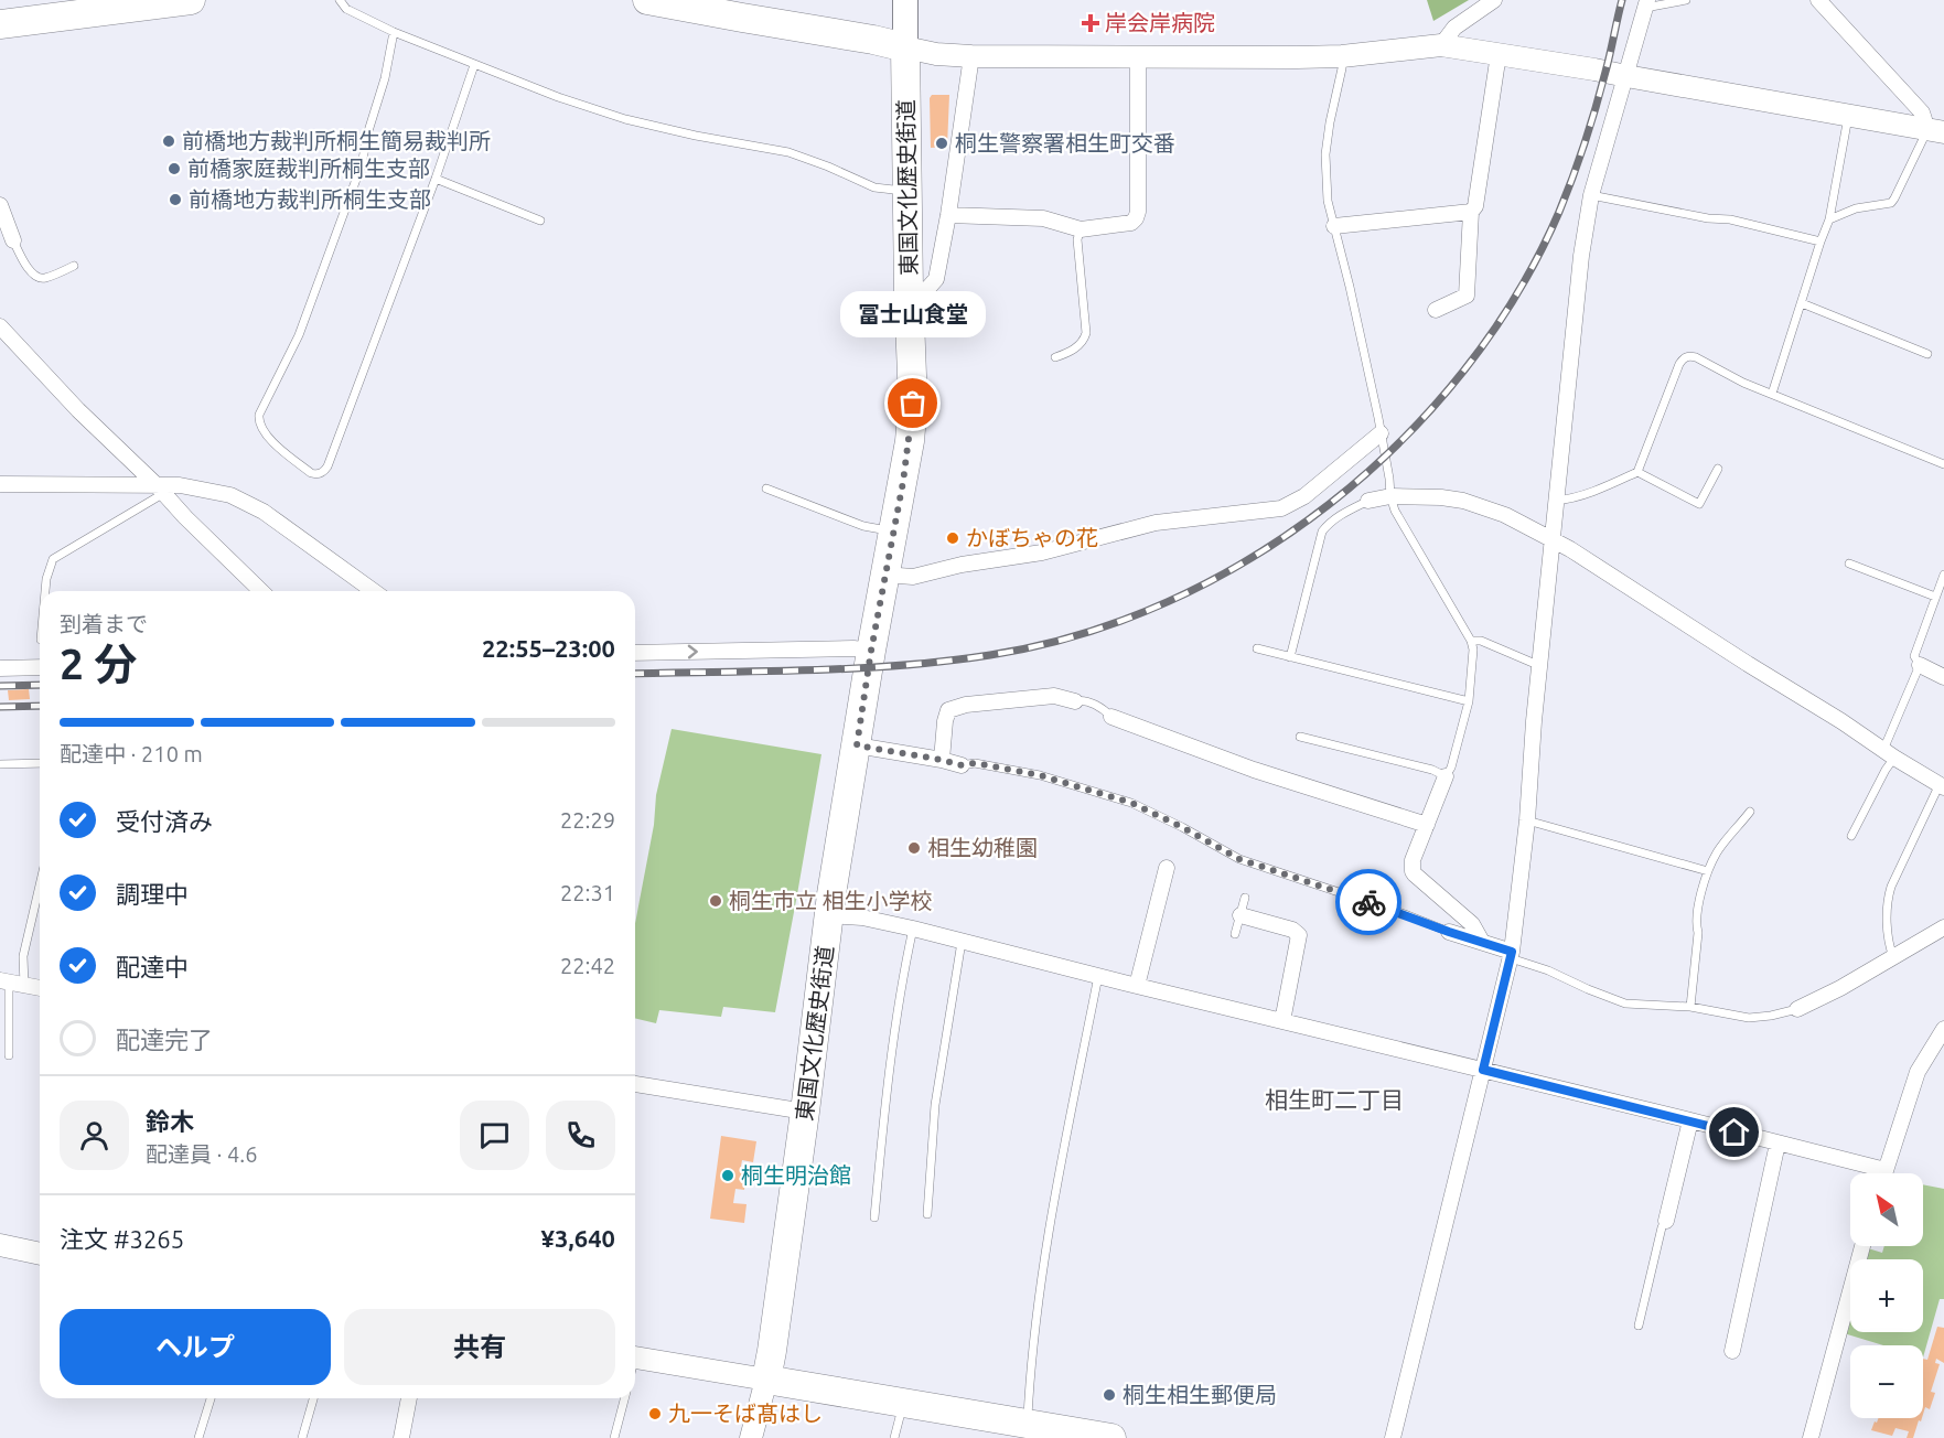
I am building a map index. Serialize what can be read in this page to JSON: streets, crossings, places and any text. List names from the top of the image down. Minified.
{"streets":{"highway":["東国文化歴史街道"]},"districts":["相生町二丁目"],"places":{"health":["岸会岸病院"],"other":["前橋地方裁判所桐生簡易裁判所","桐生警察署相生町交番","前橋家庭裁判所桐生支部","前橋地方裁判所桐生支部","冨士山食堂","かぼちゃの花","相生幼稚園","桐生市立 相生小学校","桐生明治館","桐生相生郵便局","九一そば髙はし"]},"north":"top left","page":{"bubble":"冨士山食堂","heading":["2 分","到着まで","22:55–23:00"],"panel":["鈴木","配達員 · 4.6","注文 #3265","¥3,640"],"bar":"配達中 · 210 m","list":[["受付済み","22:29"],["調理中","22:31"],["配達中","22:42"],"配達完了"],"map_buttons":["+","−"],"buttons":["ヘルプ","共有"]}}
